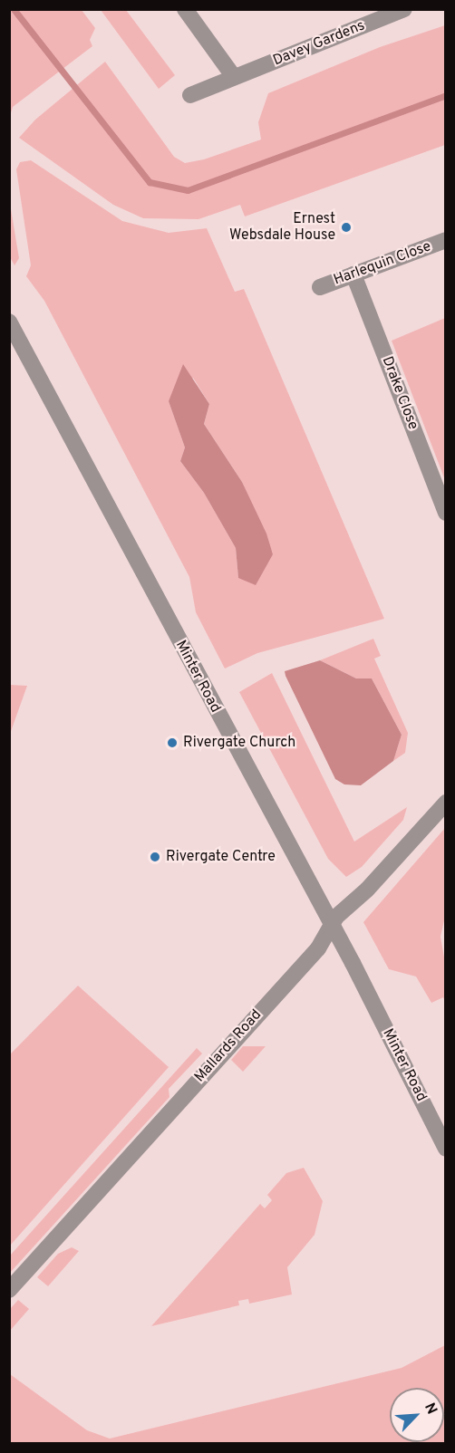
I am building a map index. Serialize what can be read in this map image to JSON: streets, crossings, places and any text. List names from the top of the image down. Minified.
{"streets":{"street":["Davey Gardens","Harlequin Close","Drake Close","Minter Road","Mallards Road"]},"crossings":[["Harlequin Close","Drake Close"],["Minter Road","Mallards Road"]],"places":["Ernest Websdale House","Rivergate Church","Rivergate Centre"],"north":"top right"}
